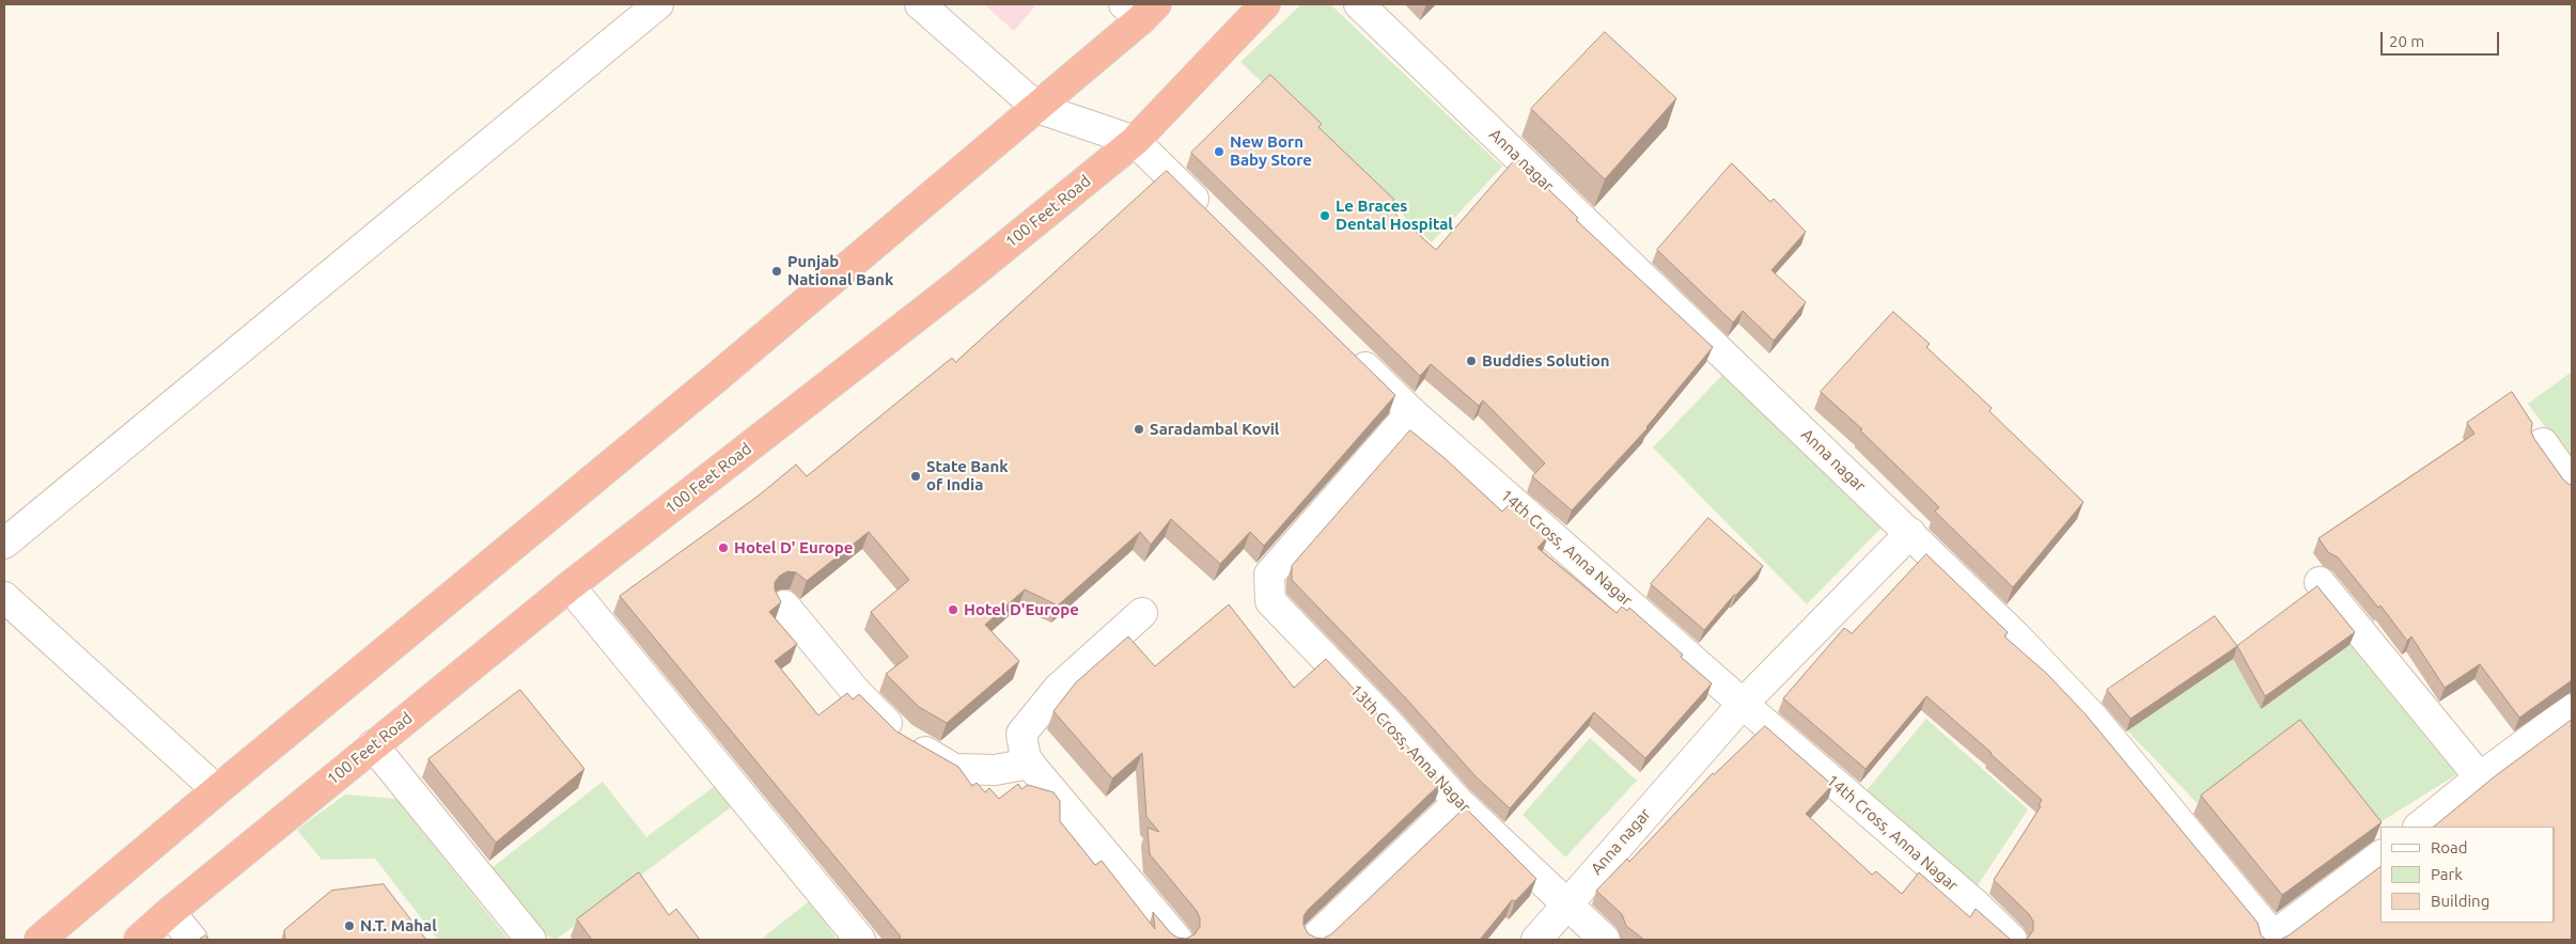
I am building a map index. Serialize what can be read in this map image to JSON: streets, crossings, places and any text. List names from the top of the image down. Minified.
{"streets":{"highway":["100 Feet Road"],"street":["Anna nagar","14th Cross, Anna Nagar","13th Cross, Anna Nagar"]},"crossings":[["Anna nagar","14th Cross, Anna Nagar"],["Anna nagar","13th Cross, Anna Nagar"],["14th Cross, Anna Nagar","13th Cross, Anna Nagar"]],"places":["New Born Baby Store","Le Braces Dental Hospital","Punjab National Bank","Buddies Solution","Saradambal Kovil","State Bank of India","Hotel D' Europe","Hotel D'Europe","N.T. Mahal"],"legend":["Road","Park","Building"],"scale_bar":"20 m"}
